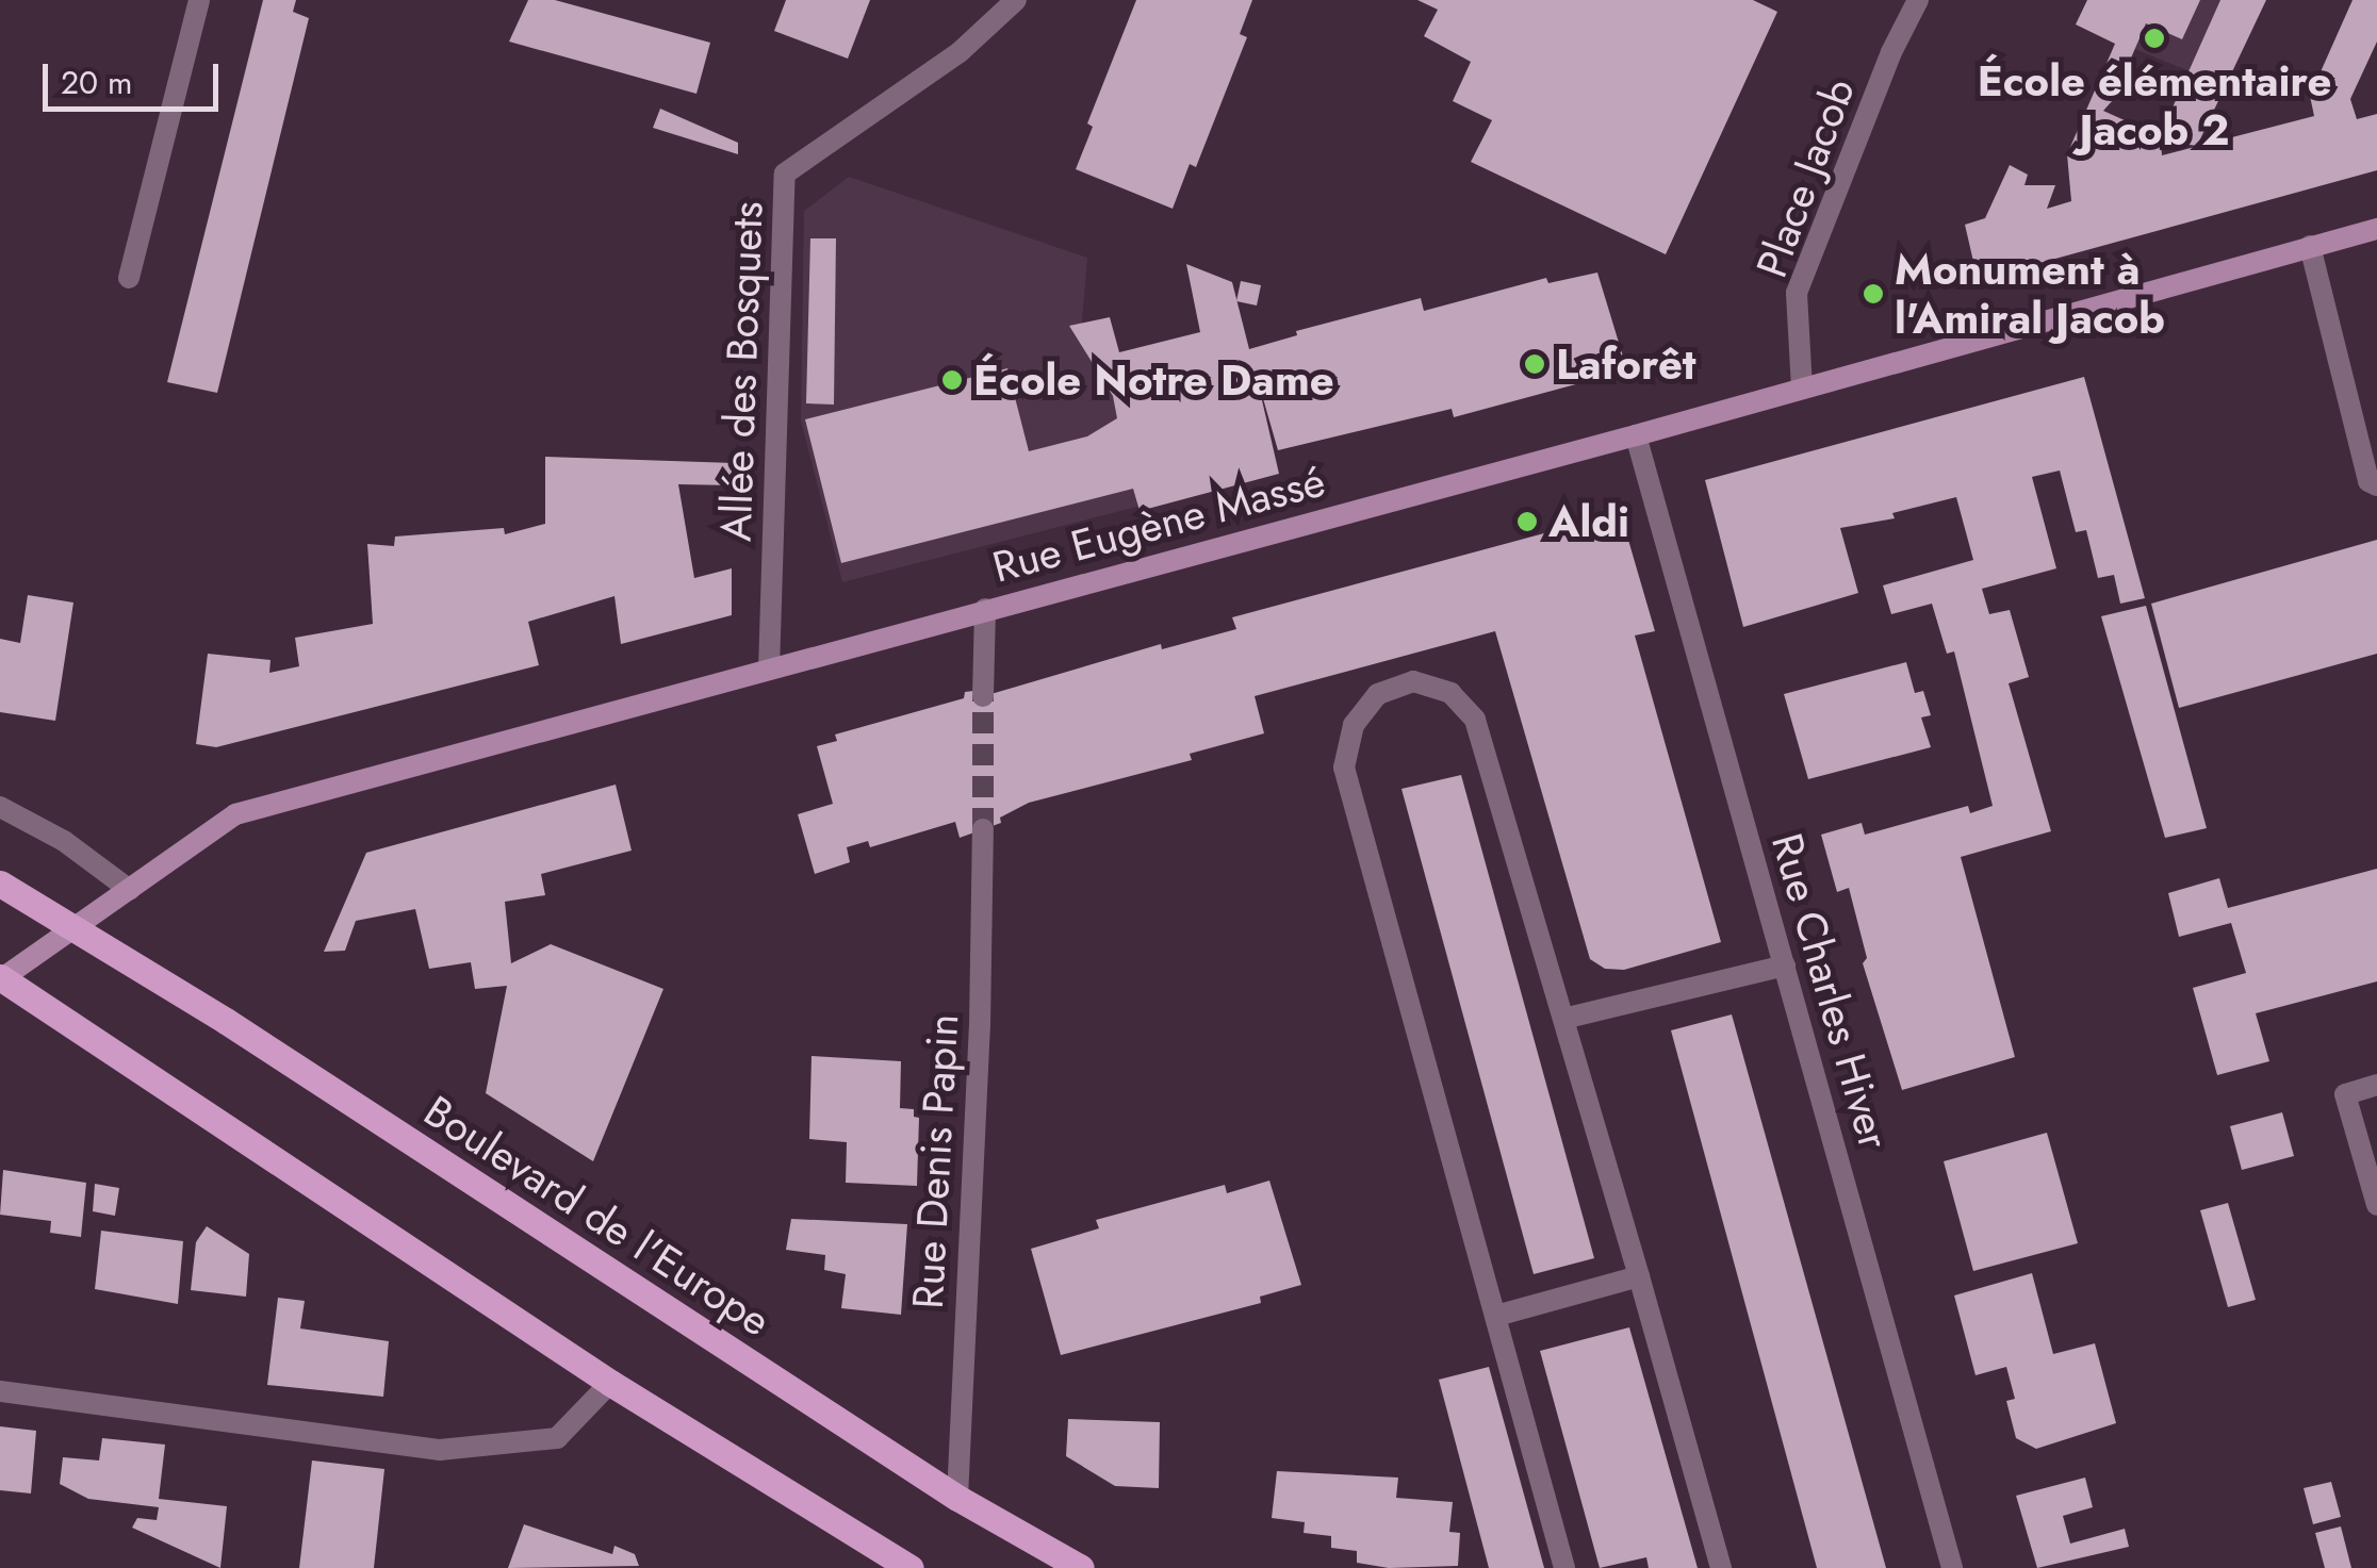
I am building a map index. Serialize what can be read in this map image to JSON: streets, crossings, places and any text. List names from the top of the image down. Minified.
{"streets":{"main road":["Boulevard de l'Europe"],"street":["Place Jacob","Allée des Bosquets","Rue Eugène Massé","Rue Charles Hiver","Rue Denis Papin"]},"crossings":[["Place Jacob","Rue Eugène Massé"],["Allée des Bosquets","Rue Eugène Massé"],["Rue Eugène Massé","Rue Charles Hiver"],["Rue Eugène Massé","Boulevard de l'Europe"],["Rue Denis Papin","Boulevard de l'Europe"]],"places":["École élémentaire Jacob 2","Monument à l'Amiral Jacob","Laforêt","École Notre Dame","Aldi"],"scale_bar":"20 m"}
